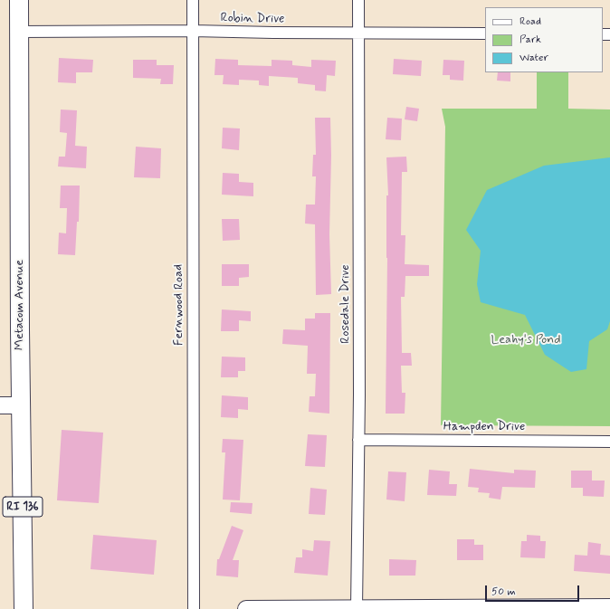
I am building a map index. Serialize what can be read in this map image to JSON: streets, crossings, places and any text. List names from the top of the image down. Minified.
{"streets":{"main road":["Metacom Avenue","RI 136"],"street":["Robin Drive","Rosedale Drive","Fernwood Road","Hampden Drive"]},"crossings":[["Robin Drive","Rosedale Drive"],["Robin Drive","Metacom Avenue"],["Robin Drive","Fernwood Road"],["Rosedale Drive","Hampden Drive"]],"parks":["Leahy's Pond"],"legend":["Road","Park","Water"],"scale_bar":"50 m"}
